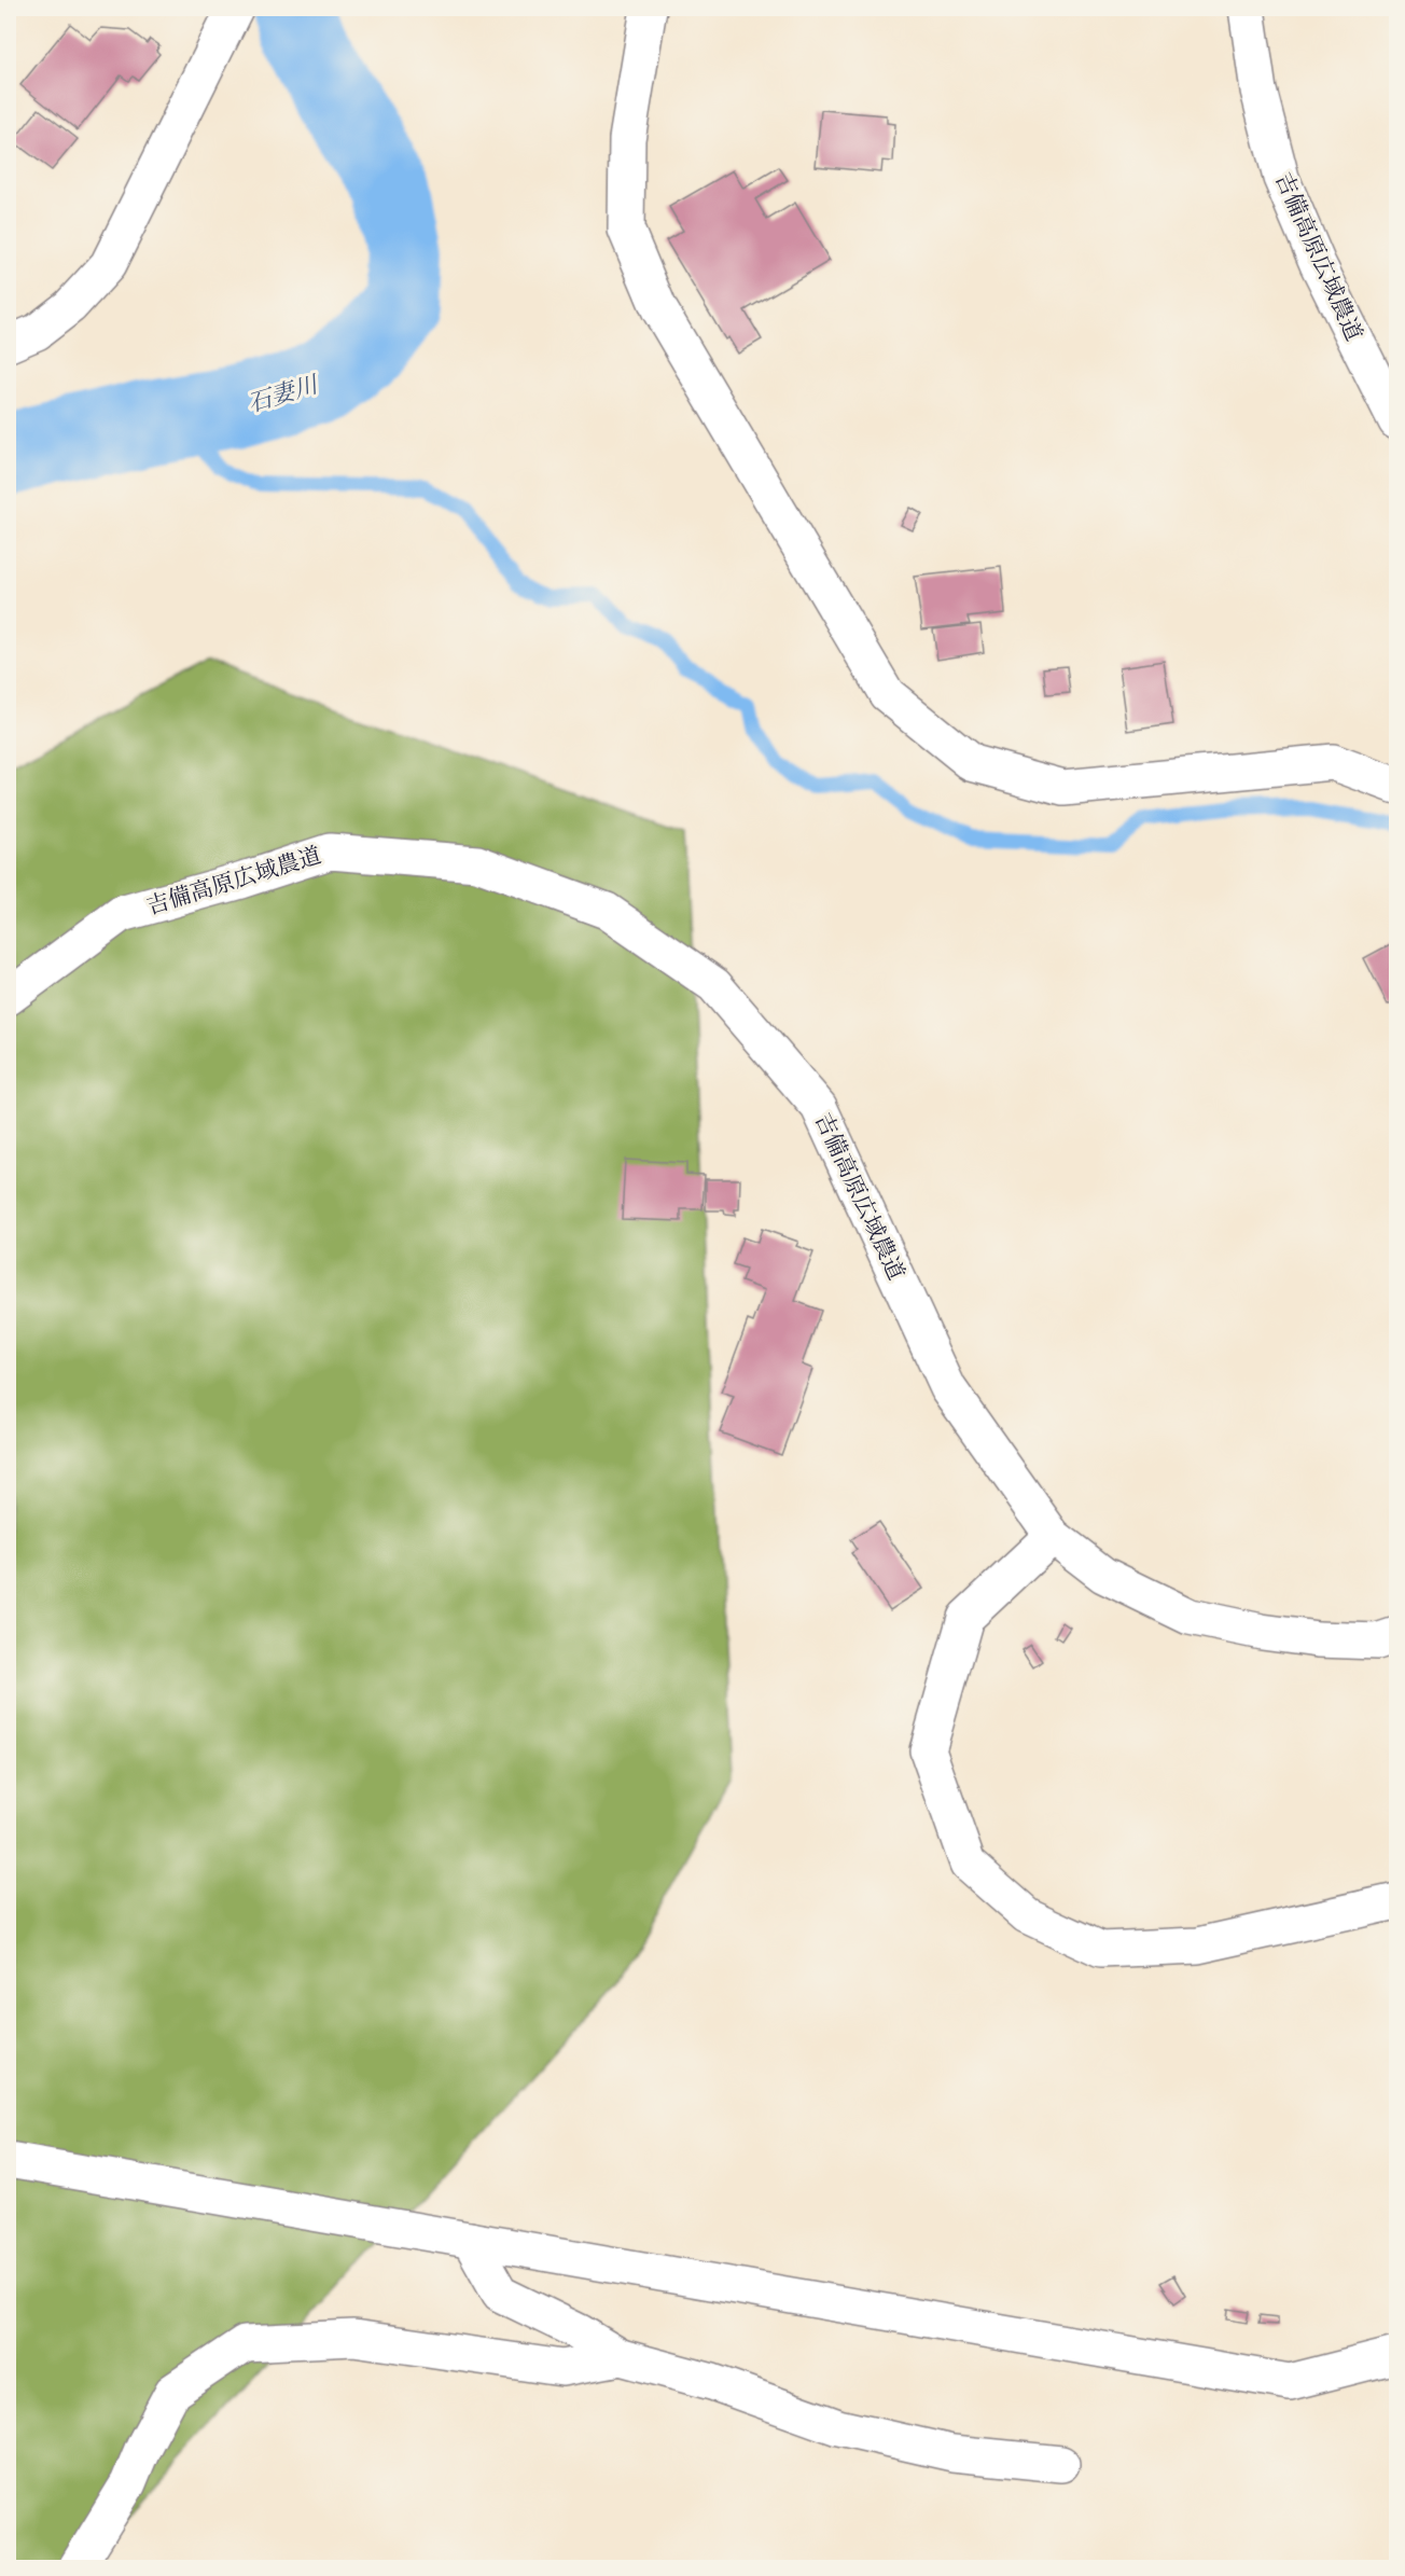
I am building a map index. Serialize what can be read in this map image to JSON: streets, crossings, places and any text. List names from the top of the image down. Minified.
{"streets":{"street":["吉備高原広域農道"]},"water":["石妻川"]}
